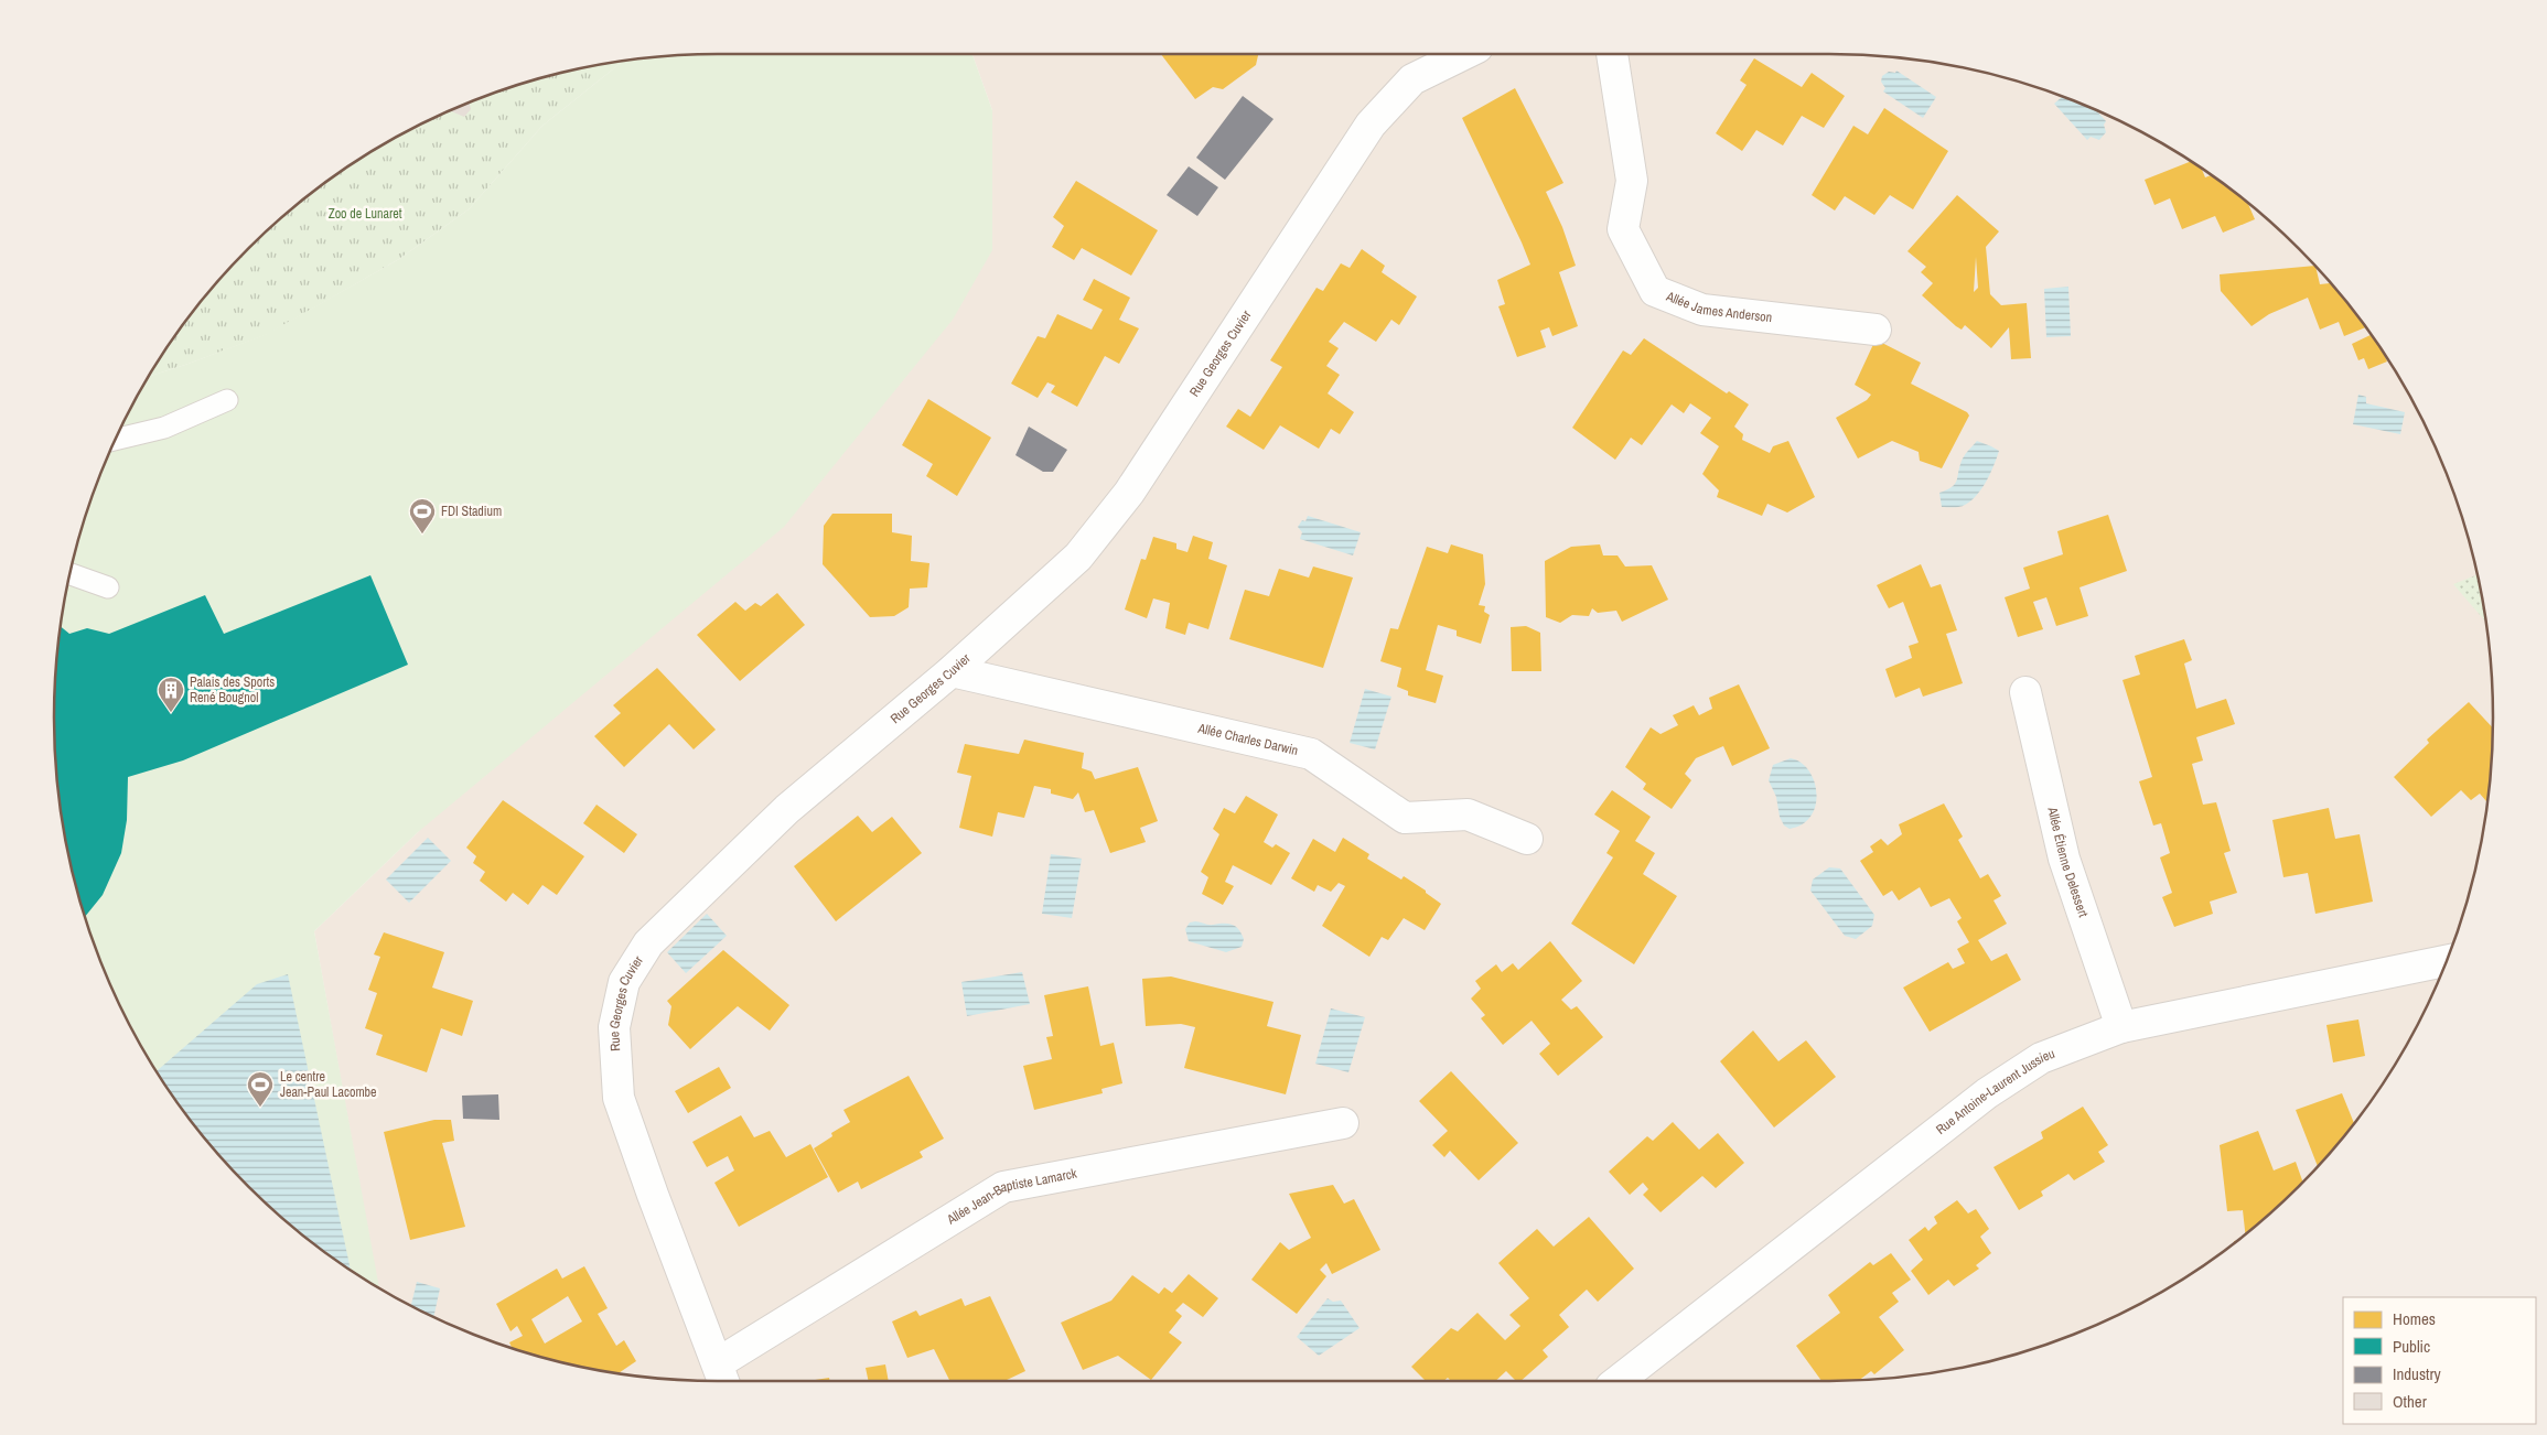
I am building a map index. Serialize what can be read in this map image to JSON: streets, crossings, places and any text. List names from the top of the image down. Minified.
{"streets":{"street":["Allée James Anderson","Rue Georges Cuvier","Allée Charles Darwin","Allée Étienne Delessert","Rue Antoine-Laurent Jussieu","Allée Jean-Baptiste Lamarck"]},"crossings":[["Rue Georges Cuvier","Allée Charles Darwin"],["Rue Georges Cuvier","Allée Jean-Baptiste Lamarck"],["Allée Étienne Delessert","Rue Antoine-Laurent Jussieu"]],"parks":["Zoo de Lunaret"],"places":{"sports":["FDI Stadium","Le centre Jean-Paul Lacombe"],"building":["Palais des Sports René Bougnol"]},"legend":["Homes","Public","Industry","Other"]}
